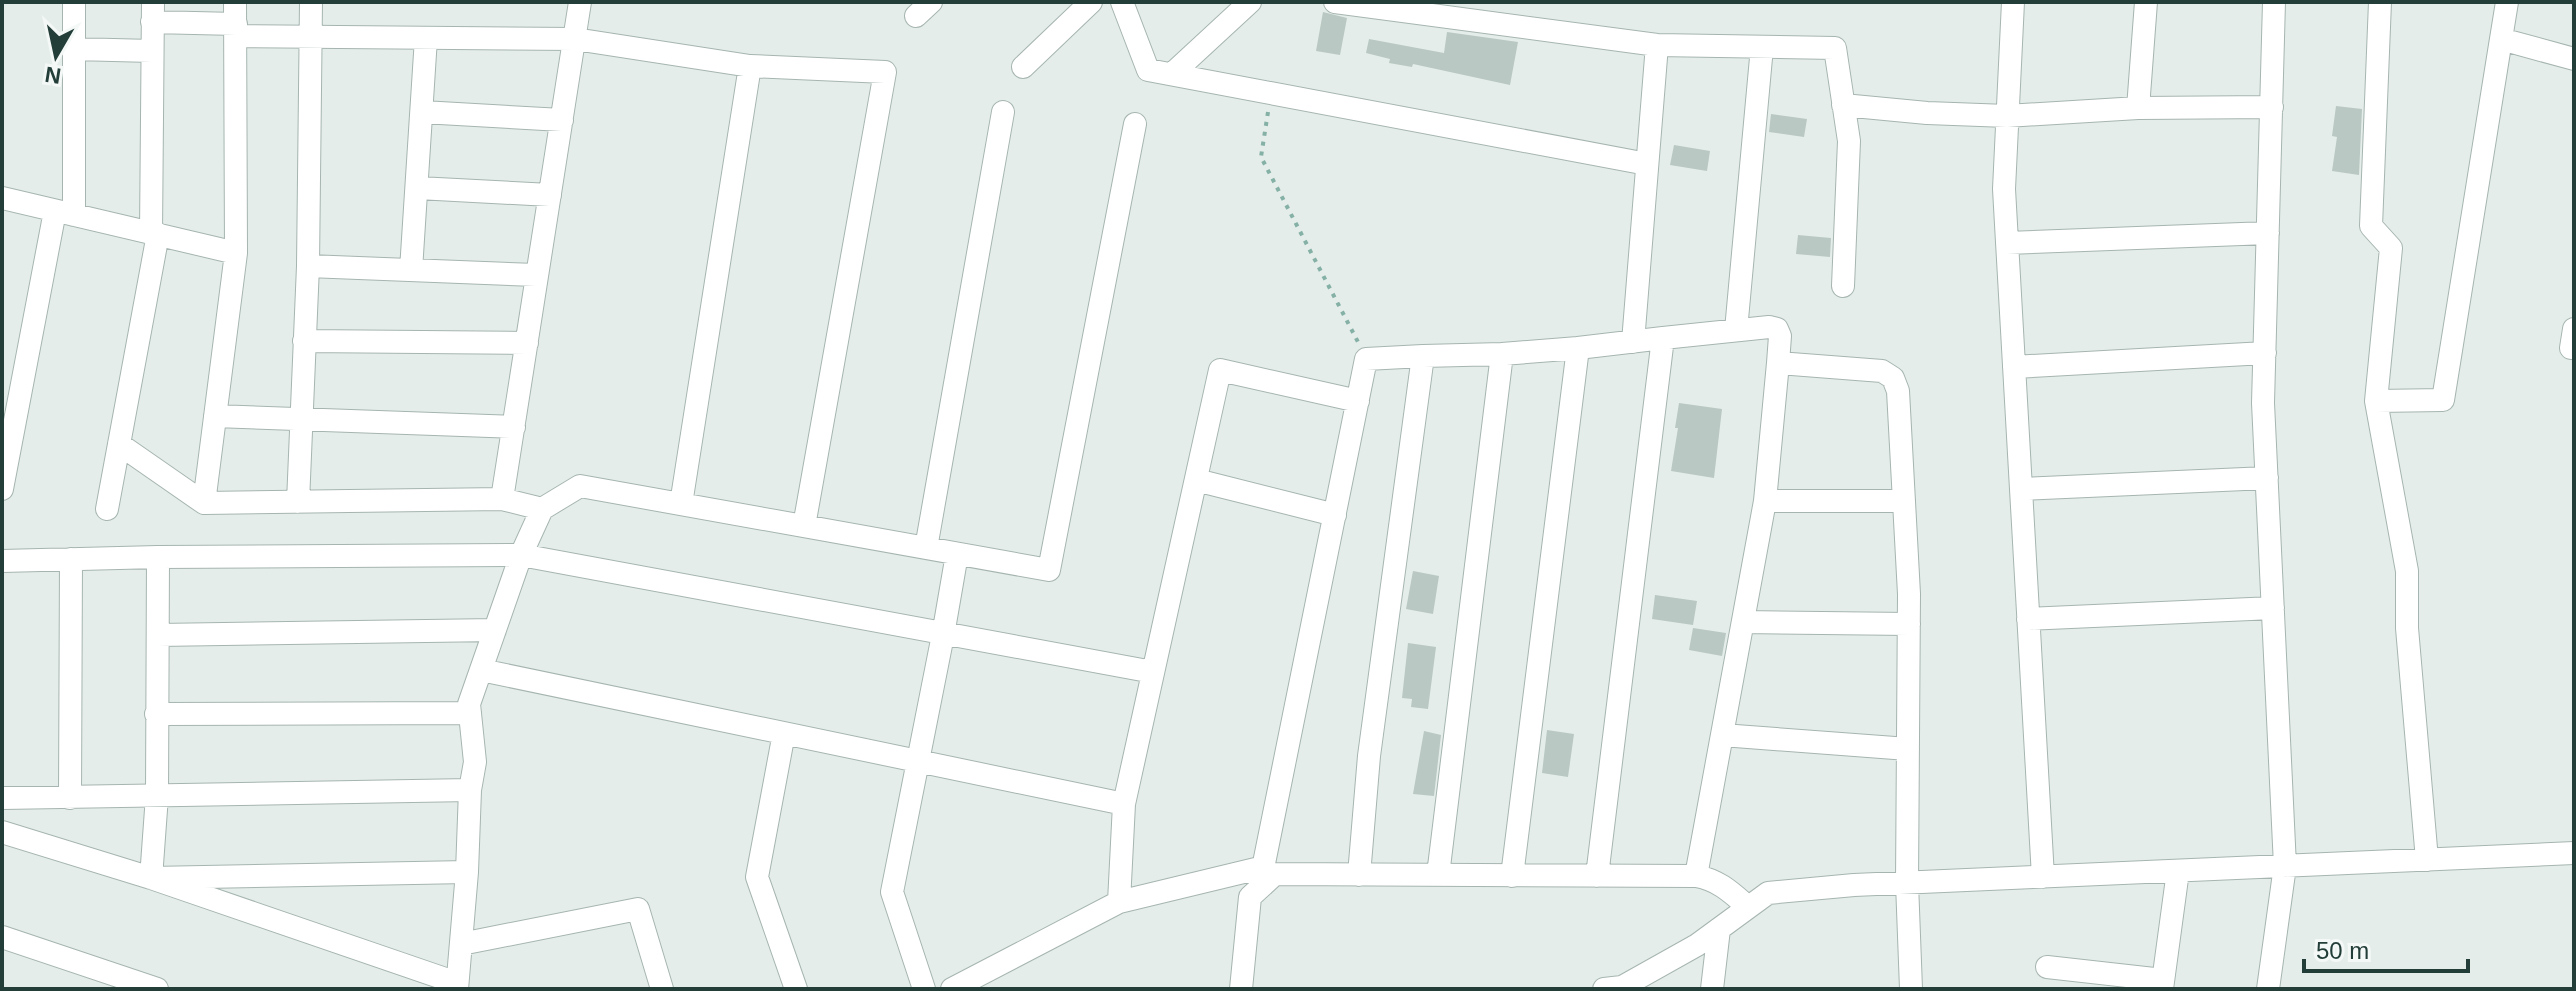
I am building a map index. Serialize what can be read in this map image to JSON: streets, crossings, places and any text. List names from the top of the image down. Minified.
{"scale_bar":"50 m","north":"bottom"}
